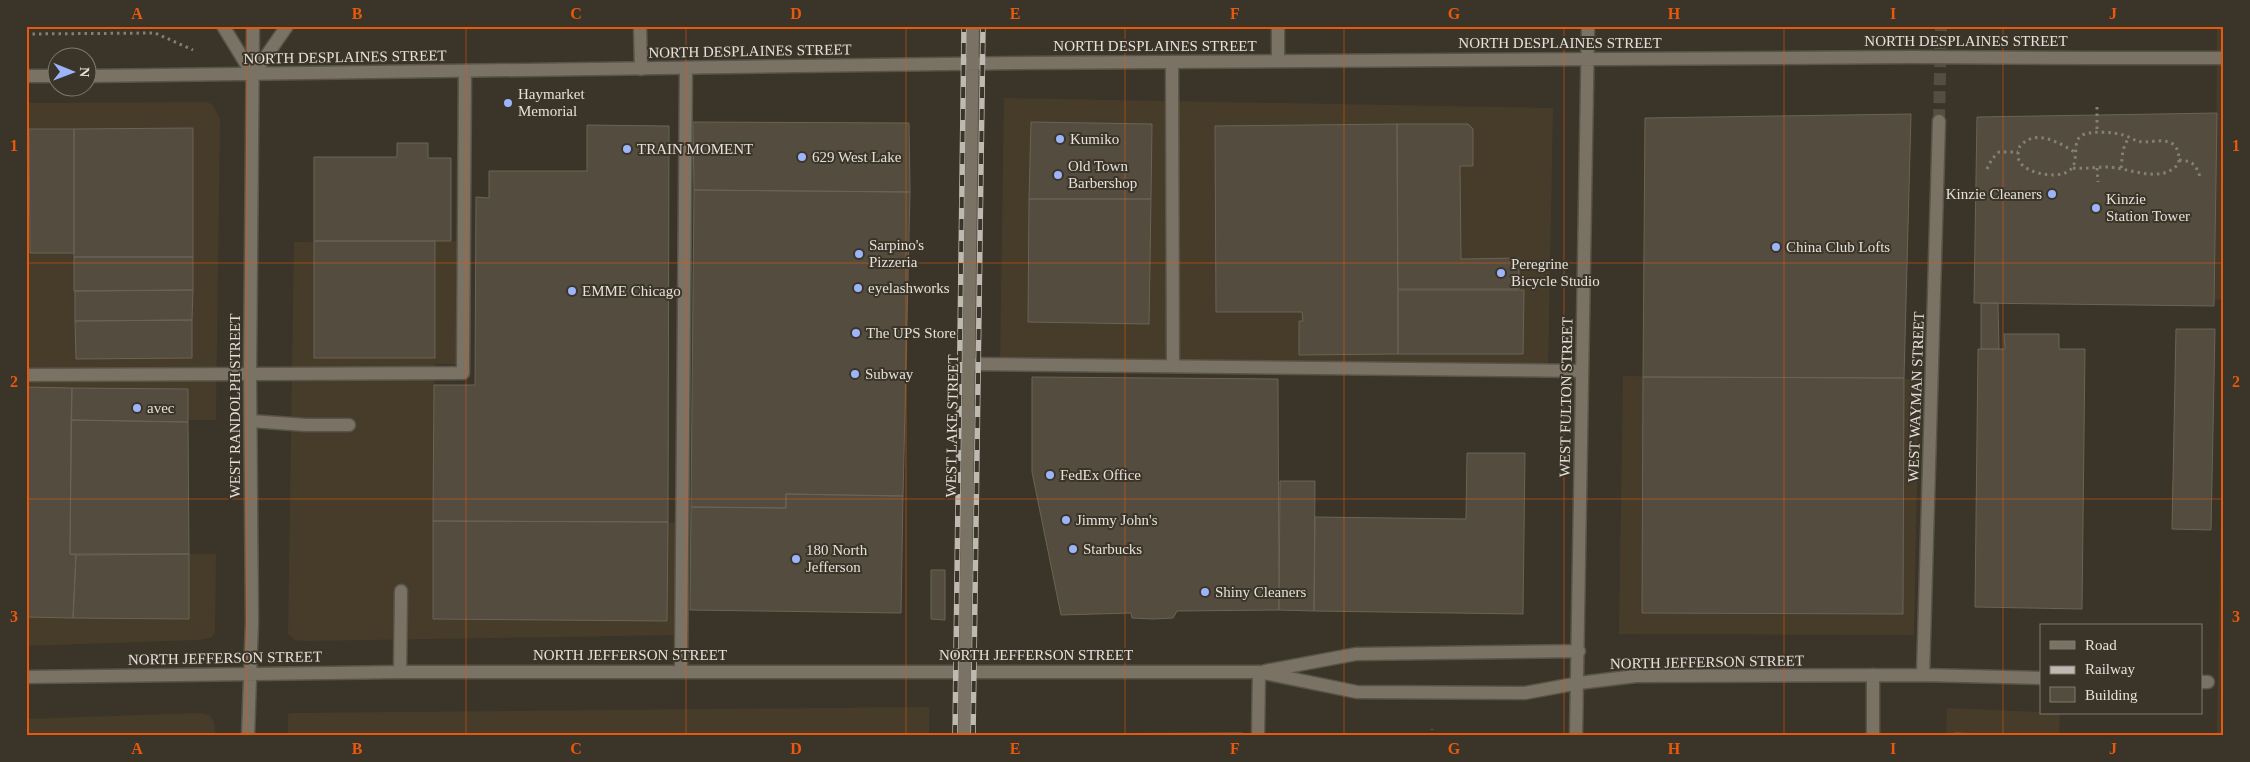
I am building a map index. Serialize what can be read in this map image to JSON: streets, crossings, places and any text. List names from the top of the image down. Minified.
{"streets":{"main road":["NORTH DESPLAINES STREET","WEST FULTON STREET","WEST WAYMAN STREET","WEST RANDOLPH STREET","WEST LAKE STREET","NORTH JEFFERSON STREET"]},"crossings":[["NORTH DESPLAINES STREET","WEST FULTON STREET"],["NORTH DESPLAINES STREET","WEST RANDOLPH STREET"],["NORTH DESPLAINES STREET","WEST LAKE STREET"],["WEST FULTON STREET","NORTH JEFFERSON STREET"],["WEST WAYMAN STREET","NORTH JEFFERSON STREET"],["WEST RANDOLPH STREET","NORTH JEFFERSON STREET"],["WEST LAKE STREET","NORTH JEFFERSON STREET"]],"places":["Haymarket Memorial","Kumiko","TRAIN MOMENT","629 West Lake","Old Town Barbershop","Kinzie Cleaners","Kinzie Station Tower","China Club Lofts","Sarpino's Pizzeria","Peregrine Bicycle Studio","eyelashworks","EMME Chicago","The UPS Store","Subway","avec","FedEx Office","Jimmy John's","Starbucks","180 North Jefferson","Shiny Cleaners"],"legend":["Road","Railway","Building"],"north":"right","grid":{"columns":["A","B","C","D","E","F","G","H","I","J"],"rows":["1","2","3"]}}
